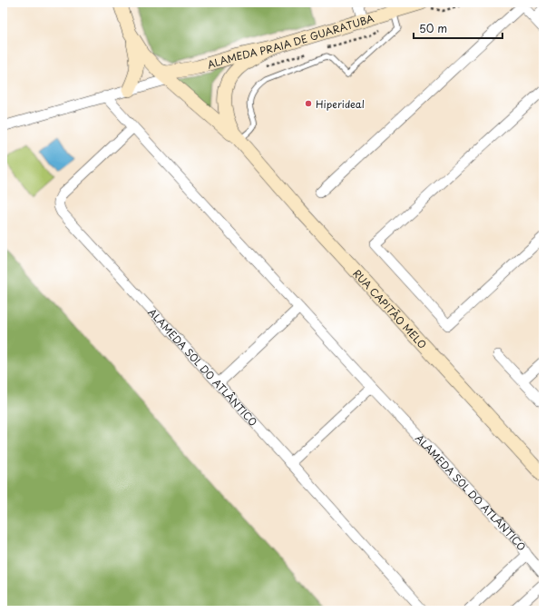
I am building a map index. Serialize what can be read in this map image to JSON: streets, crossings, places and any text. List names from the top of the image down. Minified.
{"streets":{"main road":["ALAMEDA PRAIA DE GUARATUBA","RUA CAPITÃO MELO"],"street":["ALAMEDA SOL DO ATLÂNTICO"]},"crossings":[["ALAMEDA PRAIA DE GUARATUBA","RUA CAPITÃO MELO"],["ALAMEDA PRAIA DE GUARATUBA","ALAMEDA SOL DO ATLÂNTICO"]],"places":["Hiperideal"],"scale_bar":"50 m"}
